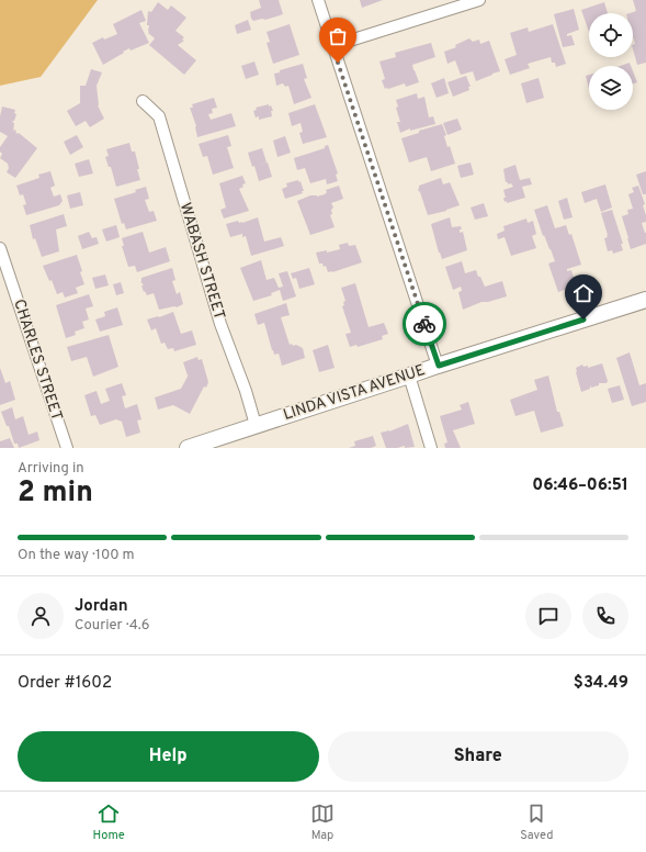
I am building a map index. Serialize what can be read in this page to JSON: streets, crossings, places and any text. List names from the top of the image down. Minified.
{"streets":{"main road":["LINDA VISTA AVENUE"],"street":["WABASH STREET","CHARLES STREET"]},"crossings":[["WABASH STREET","LINDA VISTA AVENUE"]],"page":{"heading":["2 min","Arriving in","06:46–06:51"],"panel":["Jordan","Courier · 4.6","Order #1602","$34.49"],"bar":"On the way · 100 m","buttons":["Help","Share"],"tabs":["Home","Map","Saved"]}}
